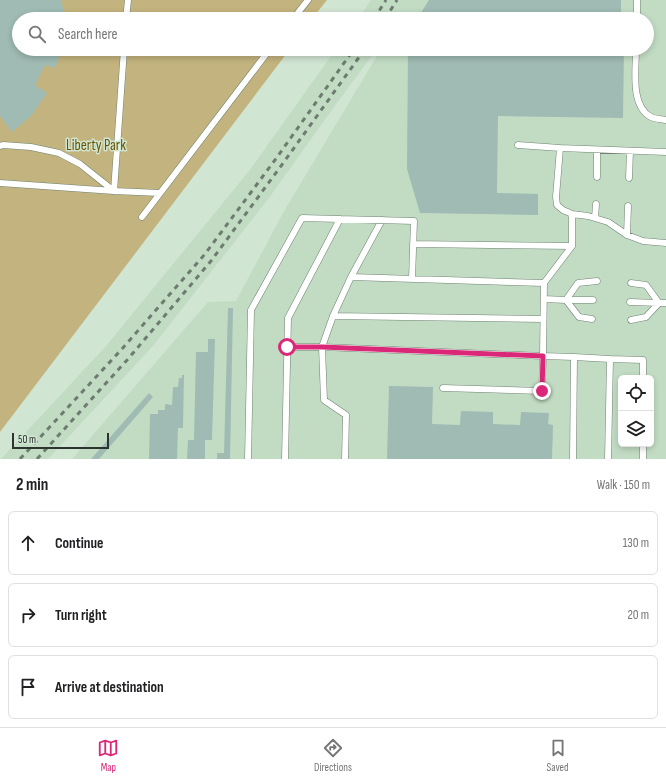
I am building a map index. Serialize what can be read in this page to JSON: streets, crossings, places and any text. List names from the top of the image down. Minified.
{"parks":["Liberty Park"],"scale_bar":"50 m","page":{"search":"Search here","scale":"50 m","heading":["2 min","Walk · 150 m"],"list":[["Continue","130 m"],["Turn right","20 m"],"Arrive at destination"],"nav":["Map","Directions","Saved"]}}
